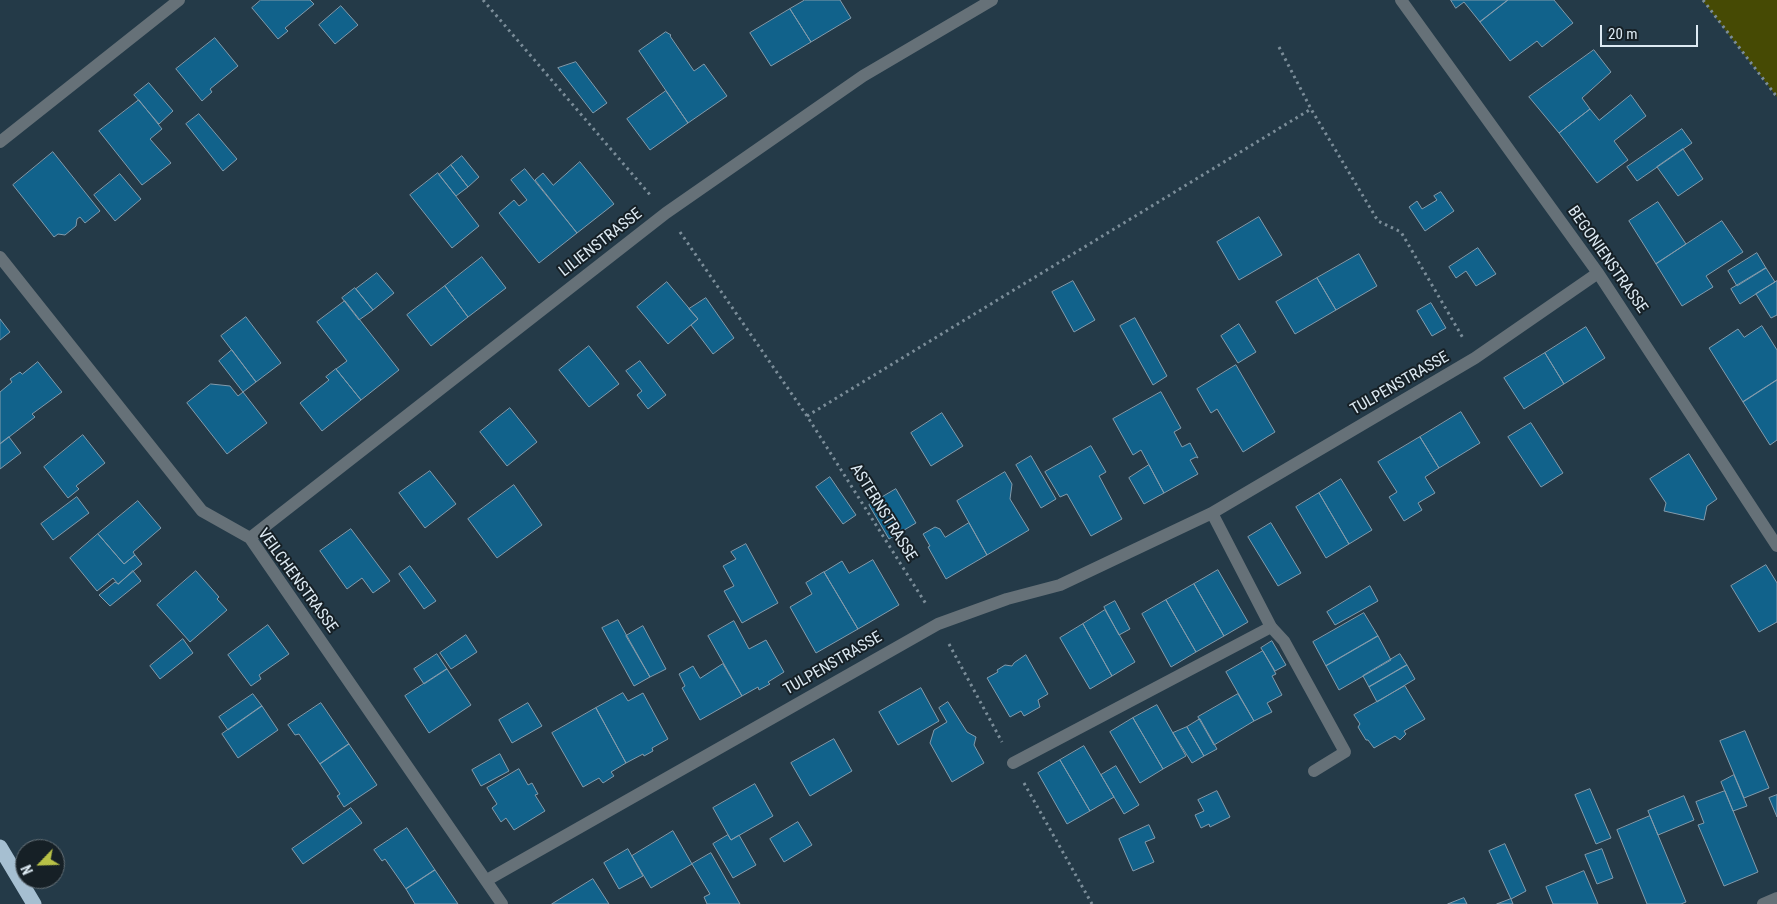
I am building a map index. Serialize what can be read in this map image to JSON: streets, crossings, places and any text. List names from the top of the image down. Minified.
{"streets":{"street":["LILIENSTRASSE","BEGONIENSTRASSE","TULPENSTRASSE","VEILCHENSTRASSE"],"path":["ASTERNSTRASSE"]},"crossings":[["LILIENSTRASSE","VEILCHENSTRASSE"],["BEGONIENSTRASSE","TULPENSTRASSE"],["TULPENSTRASSE","ASTERNSTRASSE"],["TULPENSTRASSE","VEILCHENSTRASSE"]],"scale_bar":"20 m","north":"bottom left"}
